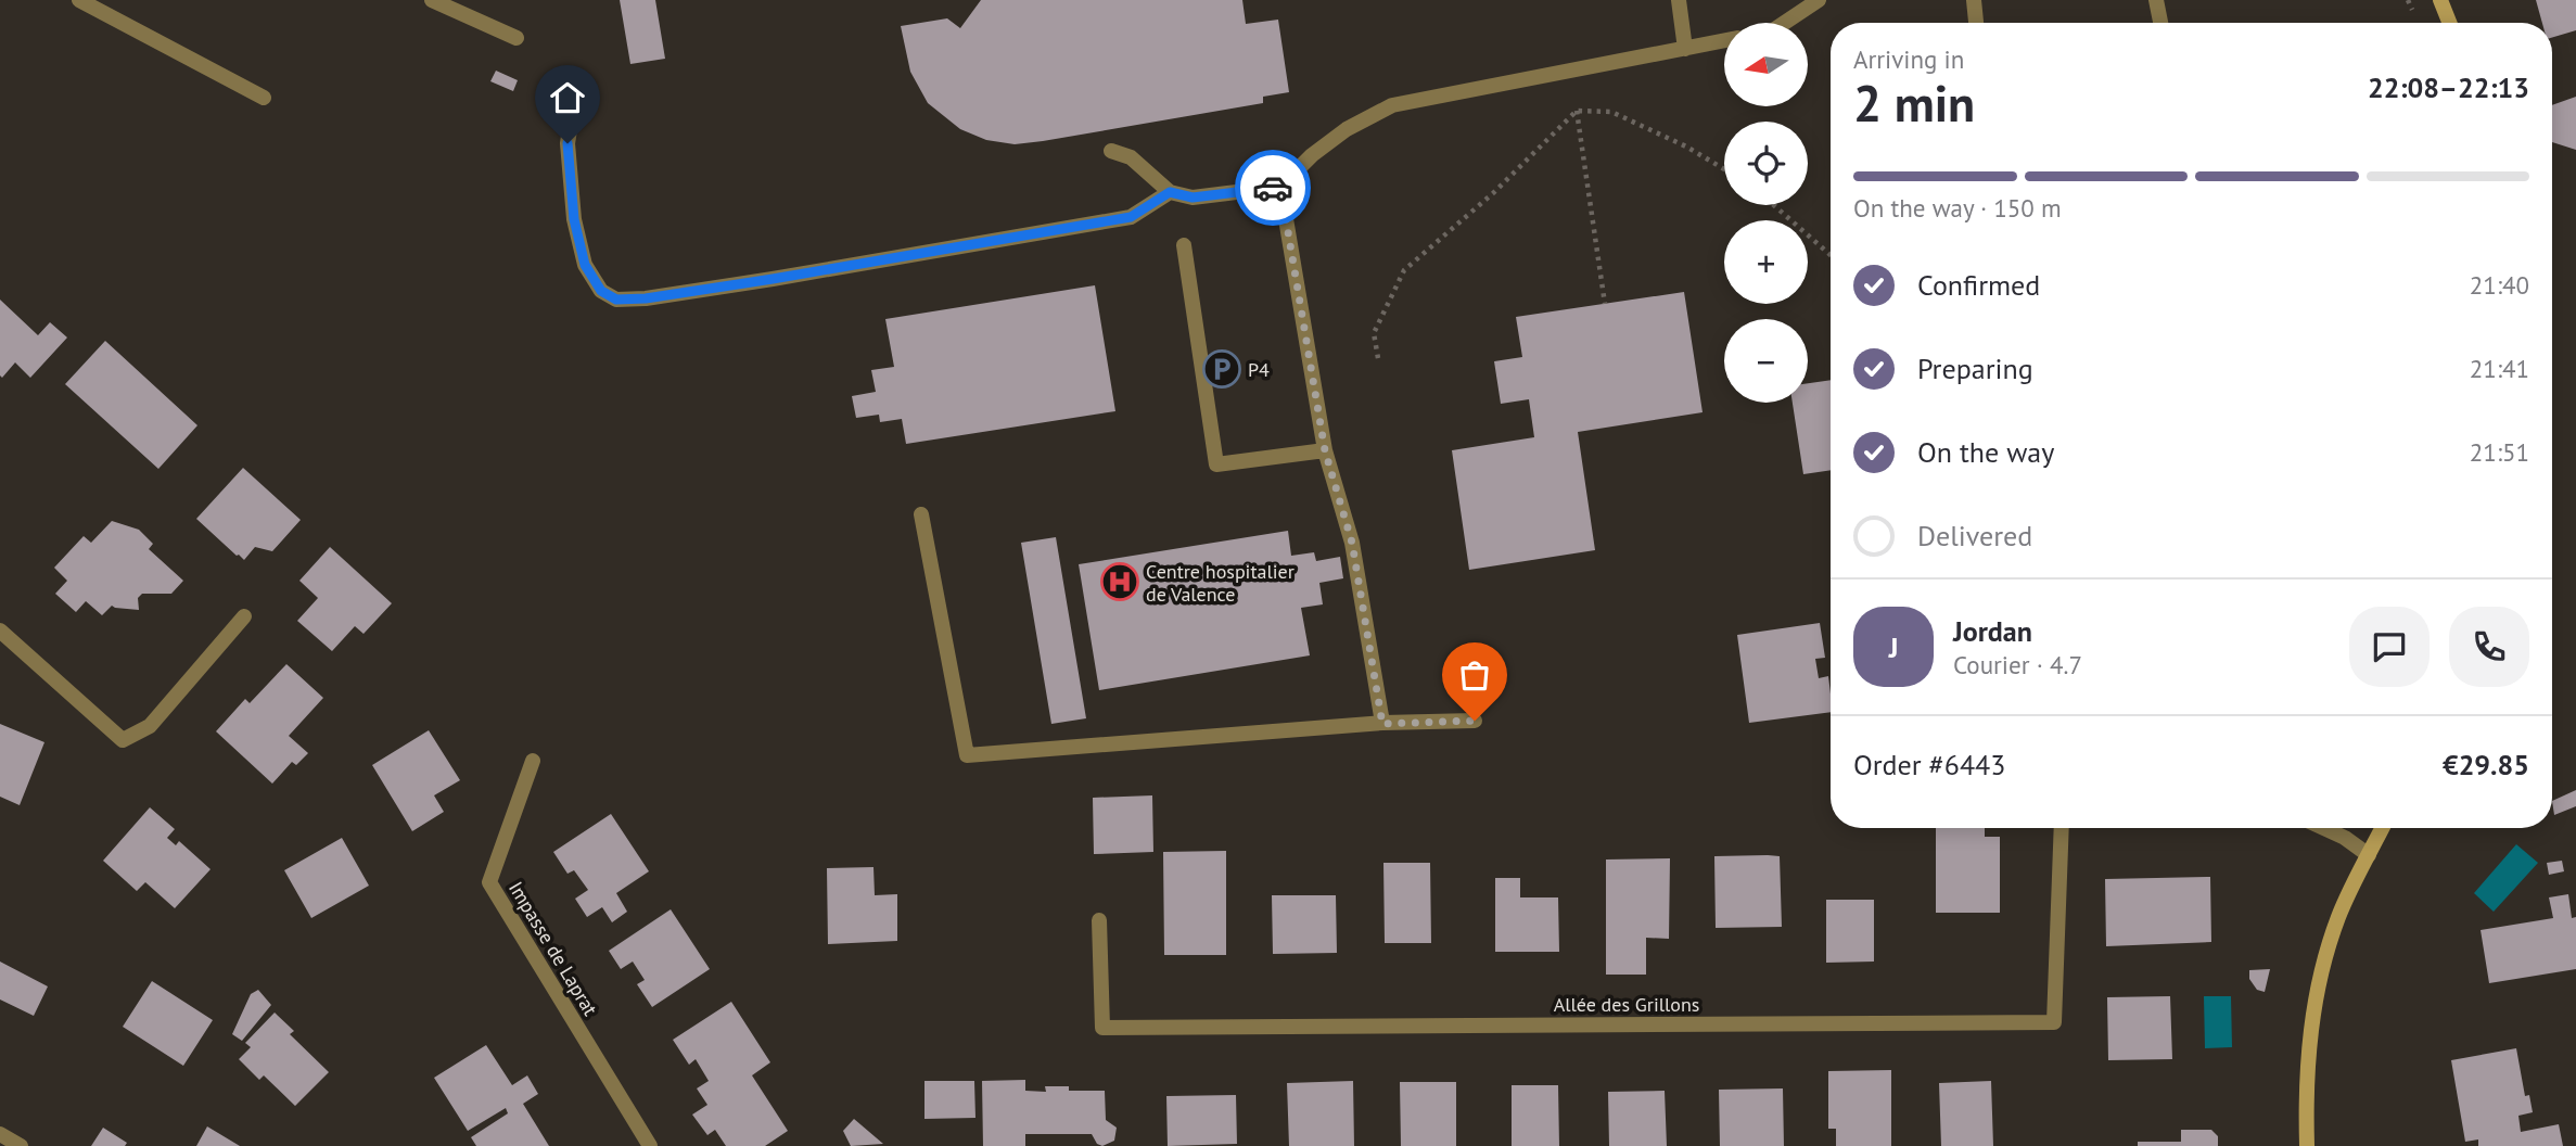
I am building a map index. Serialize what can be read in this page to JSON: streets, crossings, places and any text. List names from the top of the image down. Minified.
{"streets":{"street":["Impasse de Laprat","Allée des Grillons"]},"places":{"parking":["P4"],"hospital":["Centre hospitalier de Valence"]},"north":"left","page":{"map_buttons":["+","−"],"heading":["2 min","Arriving in","22:08–22:13"],"panel":["Jordan","Courier · 4.7","Order #6443","€29.85"],"bar":"On the way · 150 m","list":[["Confirmed","21:40"],["Preparing","21:41"],["On the way","21:51"],"Delivered"],"round":"J"}}
